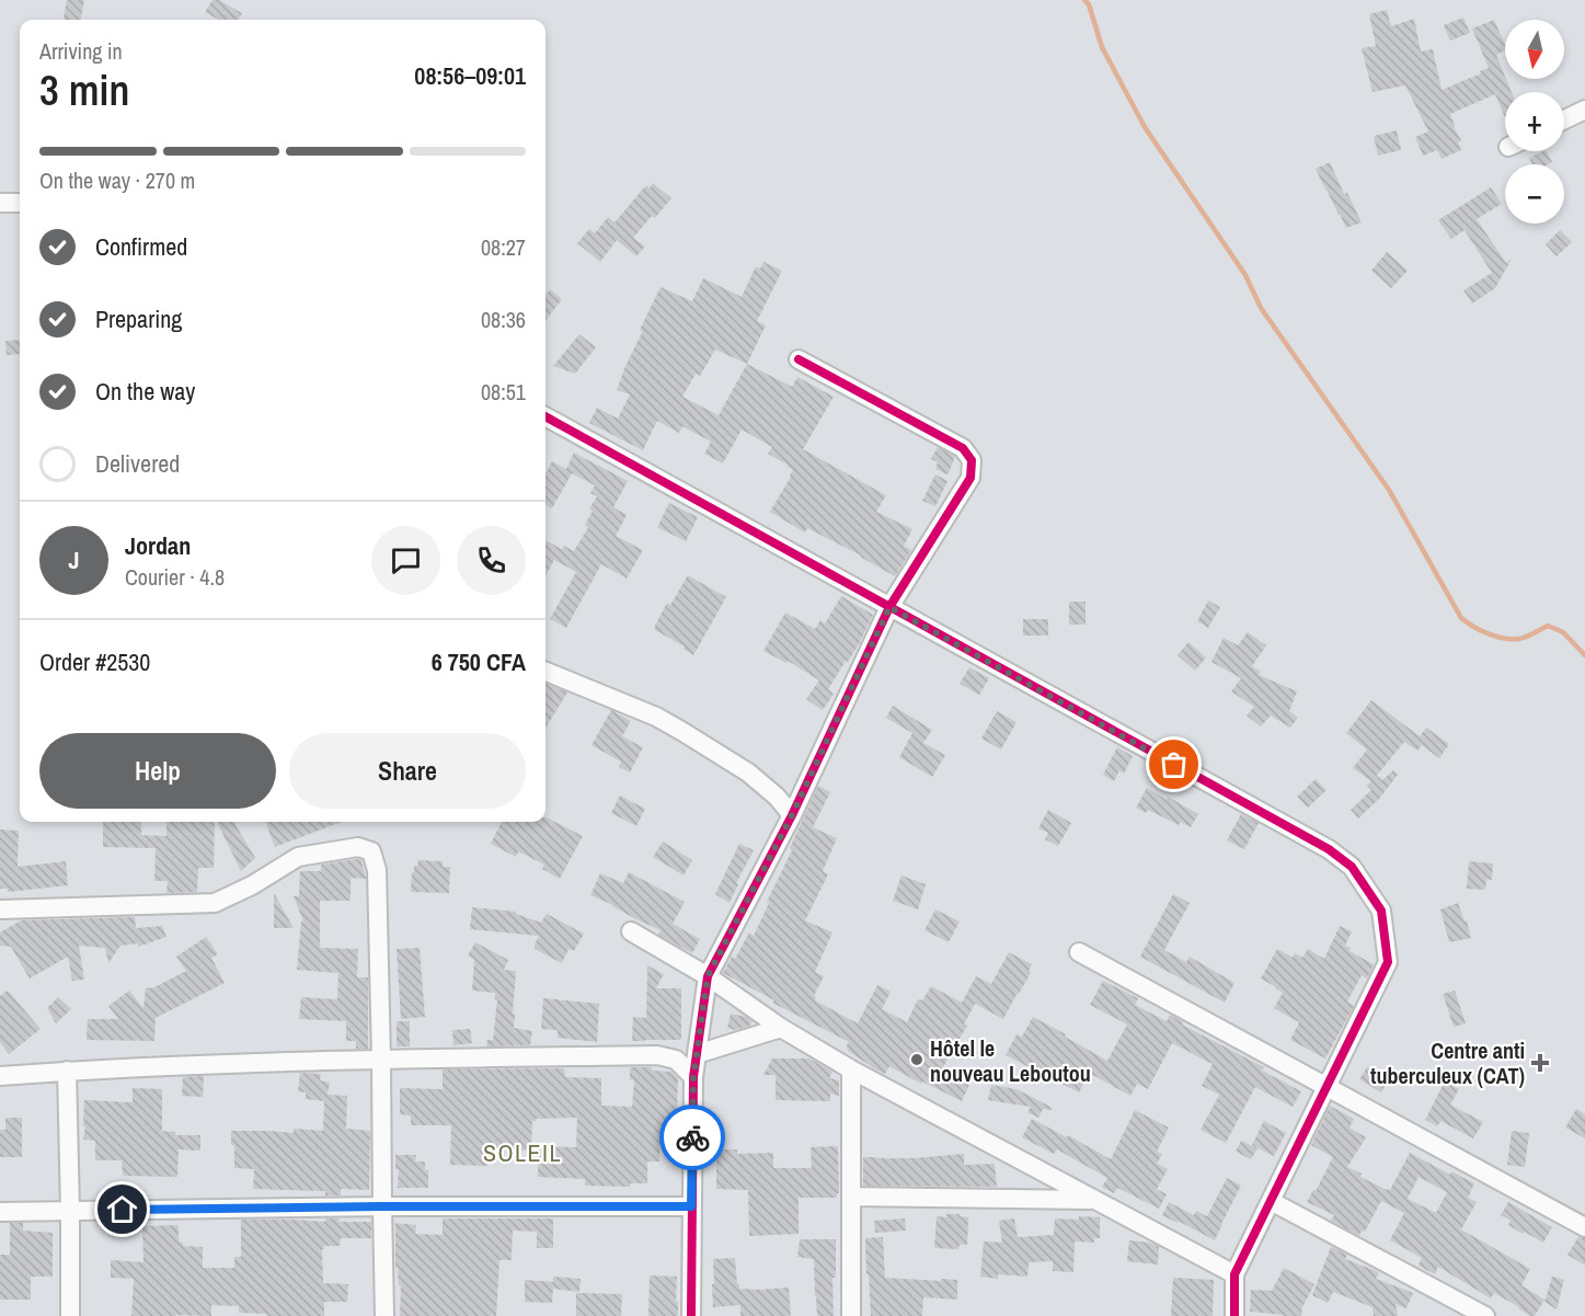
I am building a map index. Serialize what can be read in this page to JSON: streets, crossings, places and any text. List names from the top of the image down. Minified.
{"districts":["SOLEIL"],"places":{"other":["Hôtel le nouveau Leboutou"],"health":["Centre anti tuberculeux (CAT)"]},"north":"bottom","page":{"map_buttons":["+","−"],"heading":["3 min","Arriving in","08:56–09:01"],"panel":["Jordan","Courier · 4.8","Order #2530","6 750 CFA"],"bar":"On the way · 270 m","list":[["Confirmed","08:27"],["Preparing","08:36"],["On the way","08:51"],"Delivered"],"round":"J","buttons":["Help","Share"]}}
